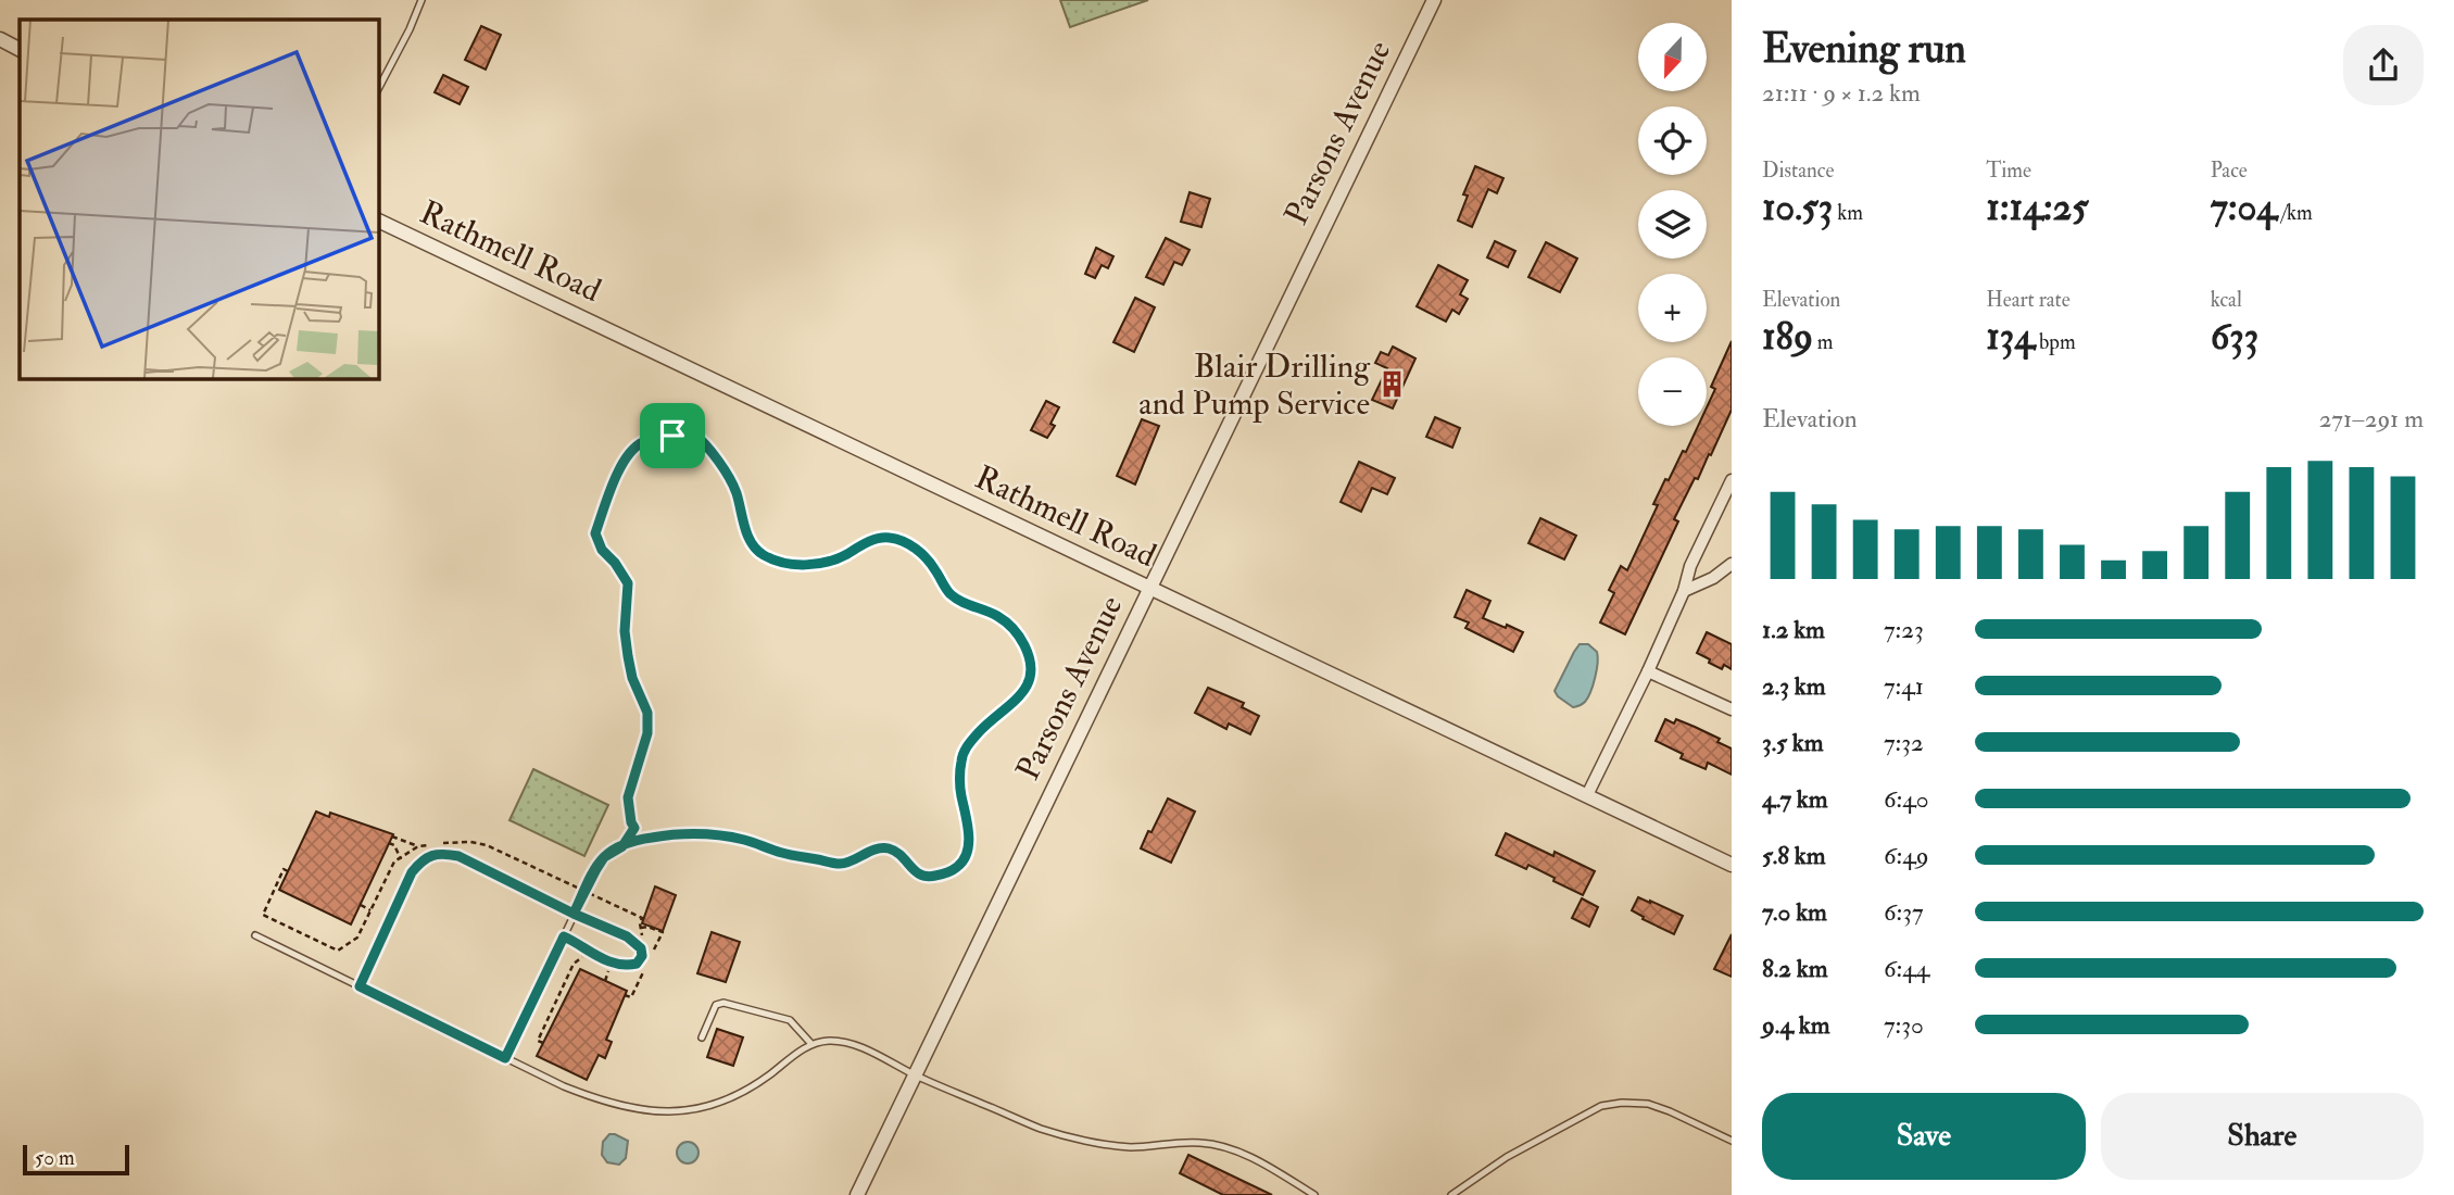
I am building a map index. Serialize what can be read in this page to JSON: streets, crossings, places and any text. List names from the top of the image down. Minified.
{"streets":{"street":["Parsons Avenue","Rathmell Road"]},"crossings":[["Parsons Avenue","Rathmell Road"]],"places":{"building":["Blair Drilling and Pump Service"]},"scale_bar":"50 m","north":"bottom","page":{"heading":["Evening run","21:11 · 9 × 1.2 km"],"map_buttons":["+","−"],"stats":[["Distance","10.53 km"],["Time","1:14:25"],["Pace","7:04 /km"],["Elevation","189 m"],["Heart rate","134 bpm"],["kcal","633"]],"chart":["Elevation","271–291 m"],"list":[{"name":"1.2 km","note":"7:23"},{"name":"2.3 km","note":"7:41"},{"name":"3.5 km","note":"7:32"},{"name":"4.7 km","note":"6:40"},{"name":"5.8 km","note":"6:49"},{"name":"7.0 km","note":"6:37"},{"name":"8.2 km","note":"6:44"},{"name":"9.4 km","note":"7:30"}],"buttons":["Save","Share"],"scale":"50 m"}}
